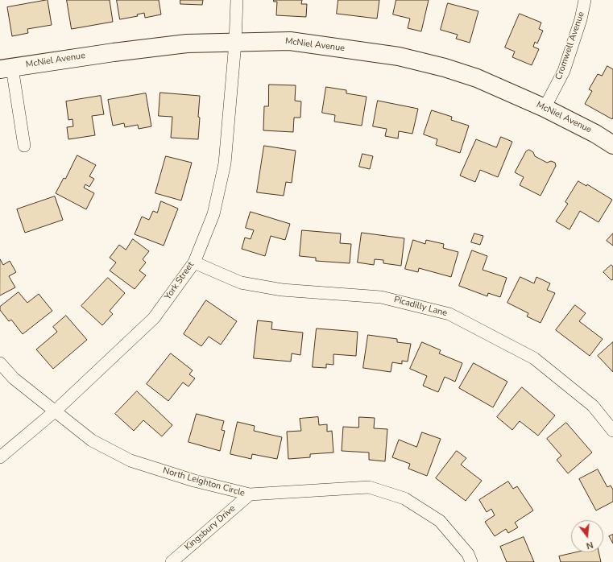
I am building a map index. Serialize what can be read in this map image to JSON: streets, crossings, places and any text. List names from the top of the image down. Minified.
{"streets":{"street":["McNiel Avenue","Cromwell Avenue","York Street","Picadilly Lane","North Leighton Circle","Kingsbury Drive"]},"crossings":[["McNiel Avenue","Cromwell Avenue"],["McNiel Avenue","York Street"],["York Street","Picadilly Lane"],["York Street","North Leighton Circle"],["North Leighton Circle","Kingsbury Drive"]],"north":"bottom"}
